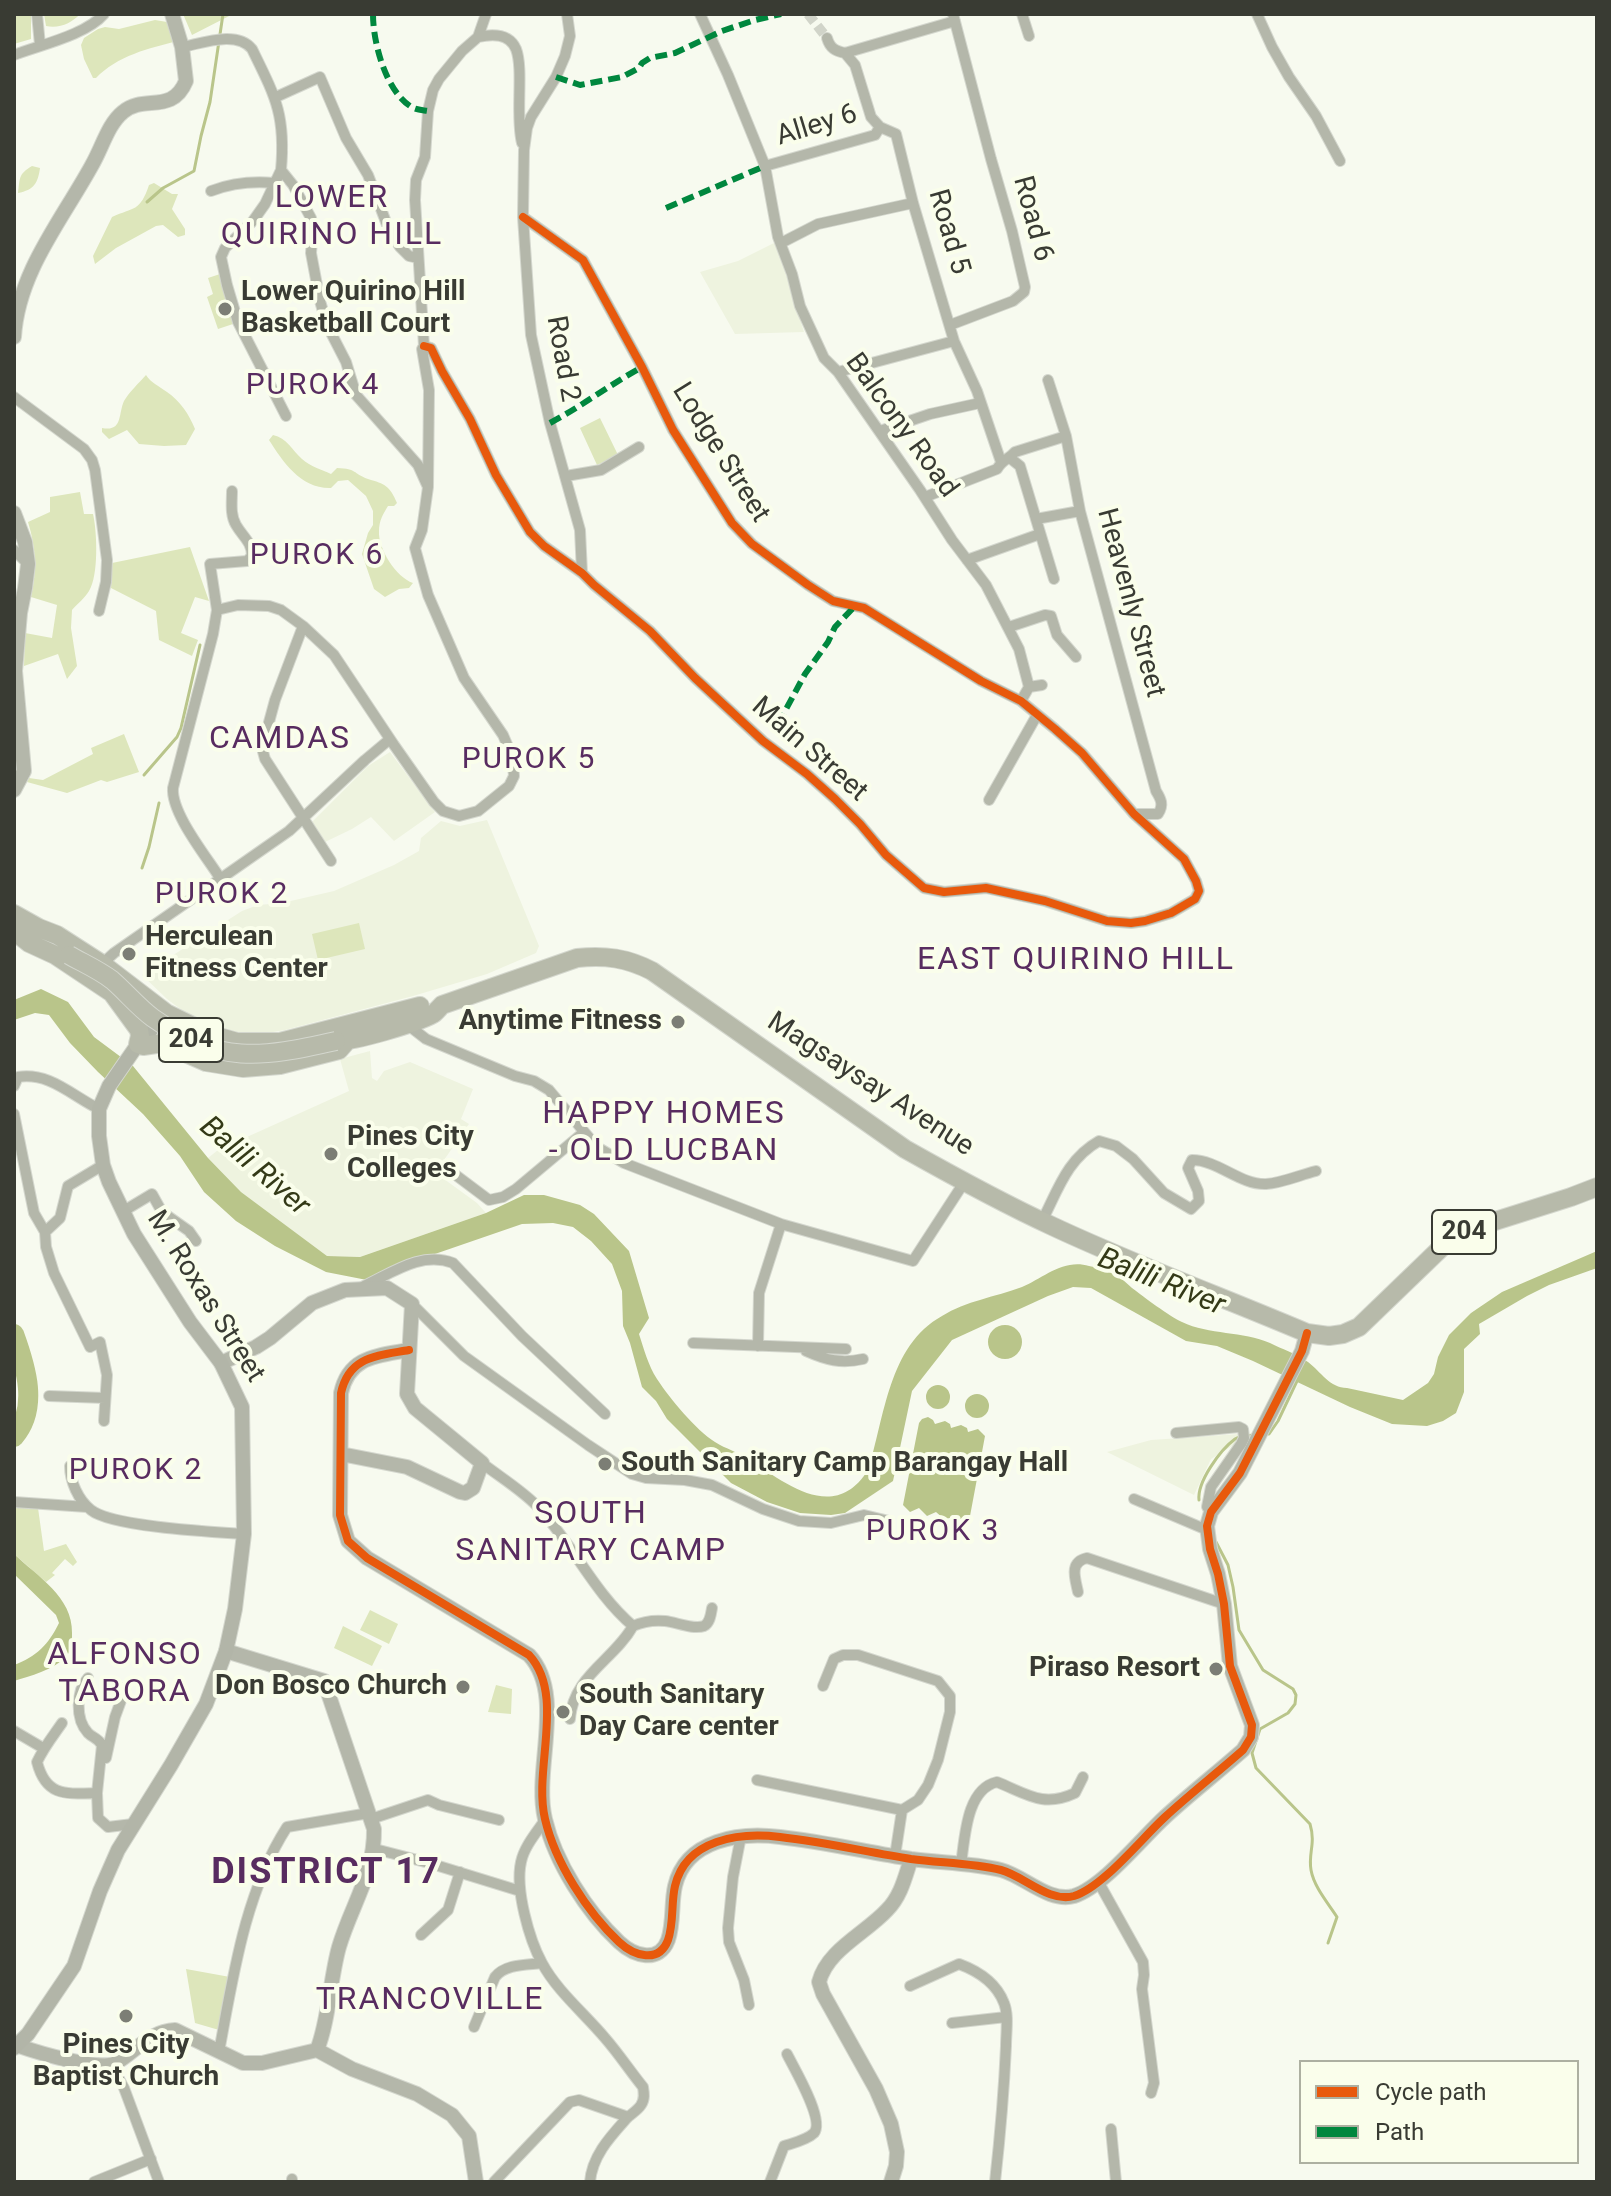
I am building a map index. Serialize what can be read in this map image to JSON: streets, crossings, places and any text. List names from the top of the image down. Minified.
{"streets":{"highway":["204","Magsaysay Avenue"],"main road":["M. Roxas Street"],"street":["Alley 6","Road 6","Road 5","Road 2","Balcony Road","Lodge Street","Heavenly Street","Main Street"]},"crossings":[["Alley 6","Road 5"],["Alley 6","Balcony Road"],["Road 6","Road 5"],["Road 2","Lodge Street"],["Road 2","Main Street"],["Heavenly Street","Main Street"],["204","Magsaysay Avenue"],["204","M. Roxas Street"]],"districts":["LOWER QUIRINO HILL","PUROK 4","PUROK 6","CAMDAS","PUROK 5","PUROK 2","EAST QUIRINO HILL","HAPPY HOMES - OLD LUCBAN","PUROK 2","SOUTH SANITARY CAMP","PUROK 3","ALFONSO TABORA","DISTRICT 17","TRANCOVILLE"],"water":["Balili River"],"places":["Lower Quirino Hill Basketball Court","Herculean Fitness Center","Anytime Fitness","Pines City Colleges","South Sanitary Camp Barangay Hall","Piraso Resort","Don Bosco Church","South Sanitary Day Care center","Pines City Baptist Church"],"legend":["Cycle path","Path"]}
